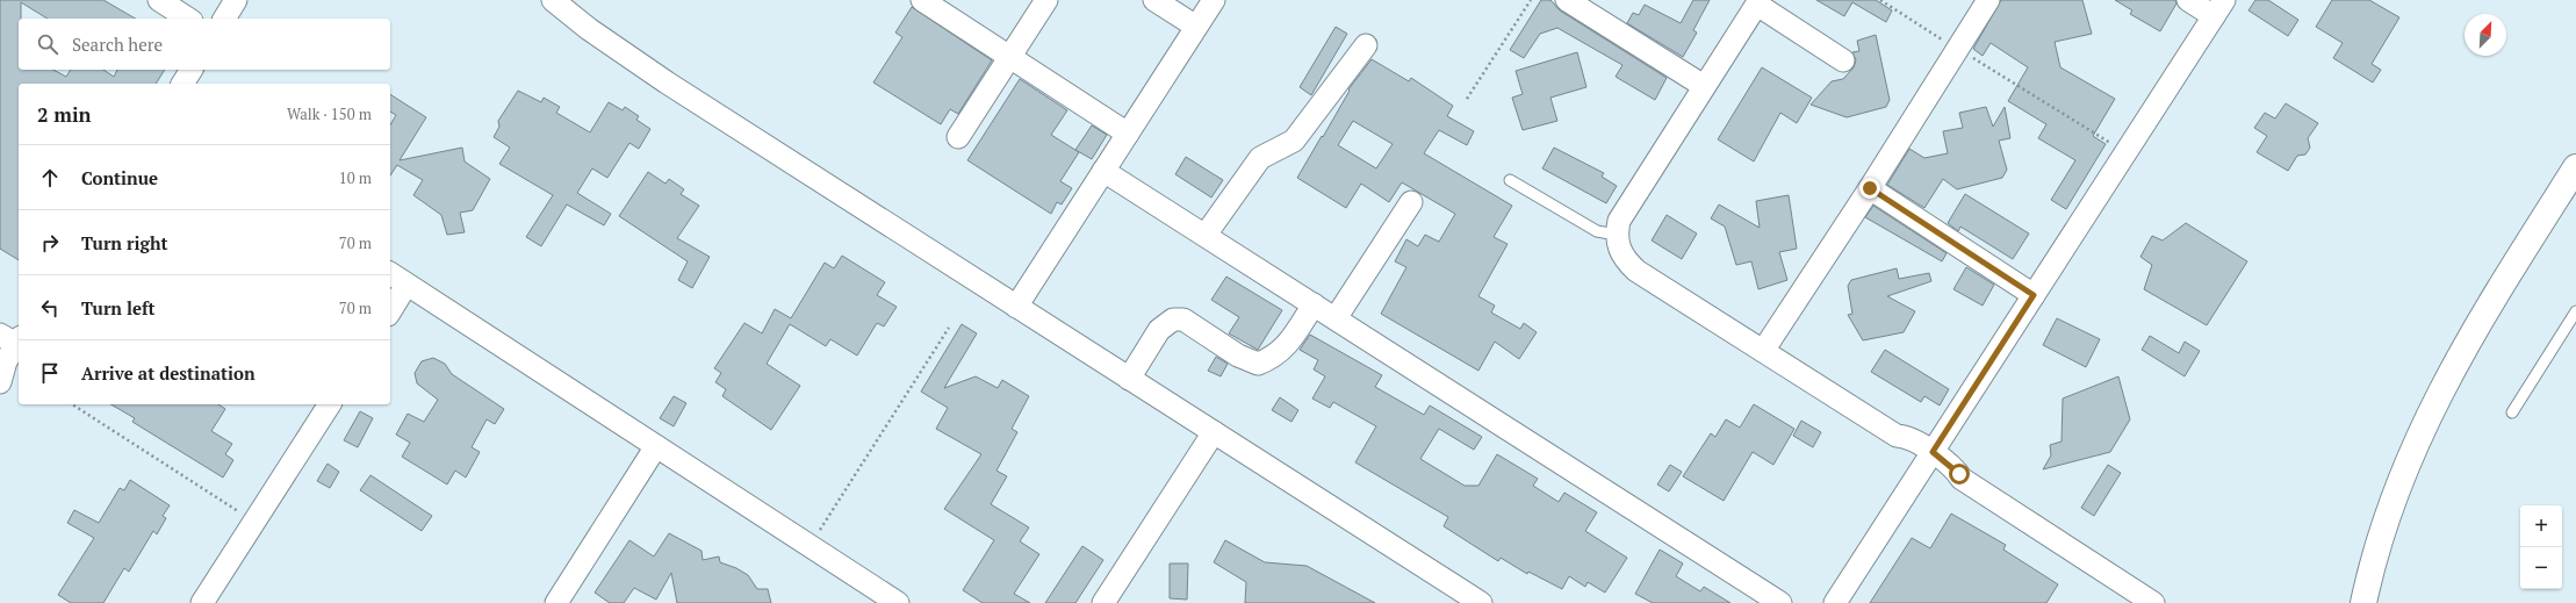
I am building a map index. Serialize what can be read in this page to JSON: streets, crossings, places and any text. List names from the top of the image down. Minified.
{"north":"top right","page":{"search":"Search here","heading":["2 min","Walk · 150 m"],"list":[["Continue","10 m"],["Turn right","70 m"],["Turn left","70 m"],"Arrive at destination"],"map_buttons":["+","−"]}}
